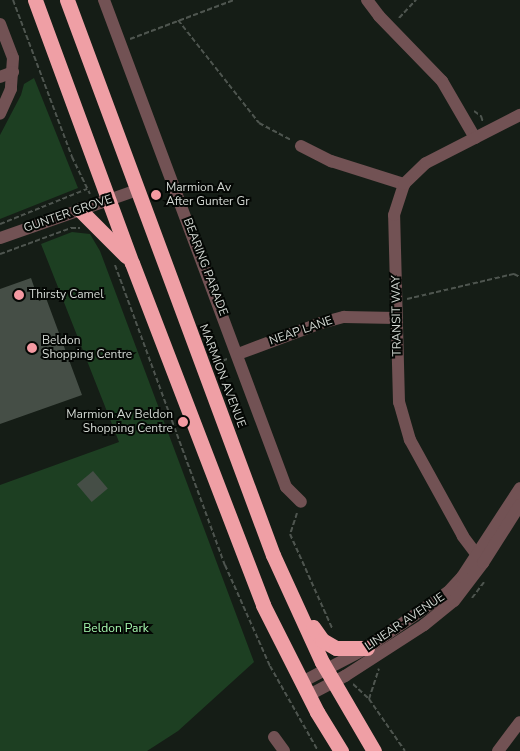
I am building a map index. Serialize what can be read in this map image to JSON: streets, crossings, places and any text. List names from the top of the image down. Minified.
{"streets":{"highway":["MARMION AVENUE"],"street":["GUNTER GROVE","BEARING PARADE","TRANSIT WAY","NEAP LANE","LINEAR AVENUE"]},"crossings":[["GUNTER GROVE","MARMION AVENUE"],["BEARING PARADE","NEAP LANE"],["TRANSIT WAY","NEAP LANE"],["TRANSIT WAY","LINEAR AVENUE"],["MARMION AVENUE","LINEAR AVENUE"]],"parks":["Beldon Park"],"places":["Marmion Av After Gunter Gr","Thirsty Camel","Beldon Shopping Centre","Marmion Av Beldon Shopping Centre"]}
